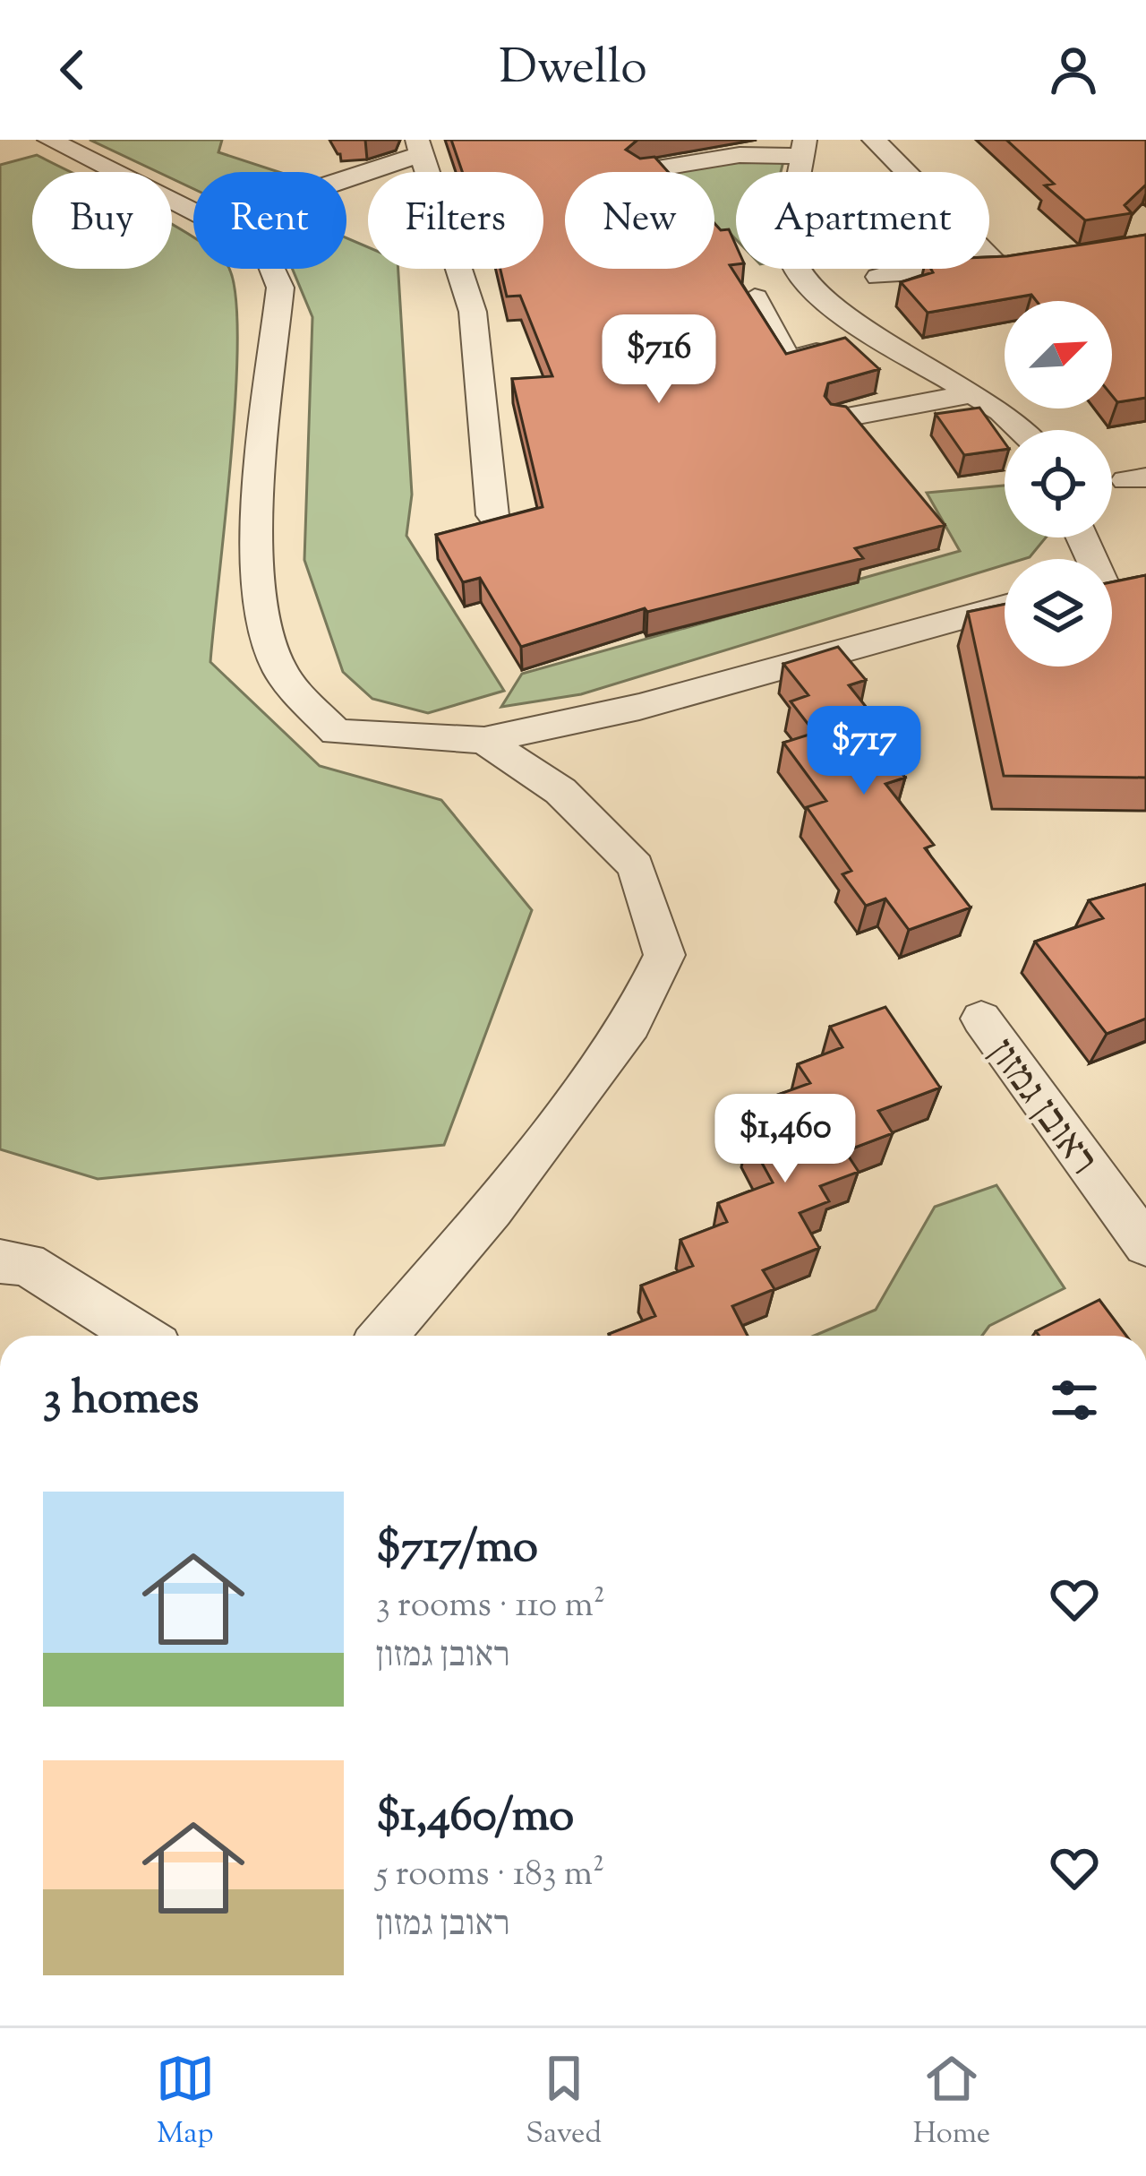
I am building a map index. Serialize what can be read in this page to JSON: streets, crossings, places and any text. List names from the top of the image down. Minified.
{"streets":{"street":["ראובן גמזון"]},"north":"top right","page":{"header":"Dwello","chip":["Buy","Rent","Filters","New","Apartment"],"price":["$716","$717","$1,460"],"heading":"3 homes","list":[{"name":"$717/mo","note":"3 rooms · 110 m² · ראובן גמזון"},{"name":"$1,460/mo","note":"5 rooms · 183 m² · ראובן גמזון"}],"tabs":["Map","Saved","Home"]}}
